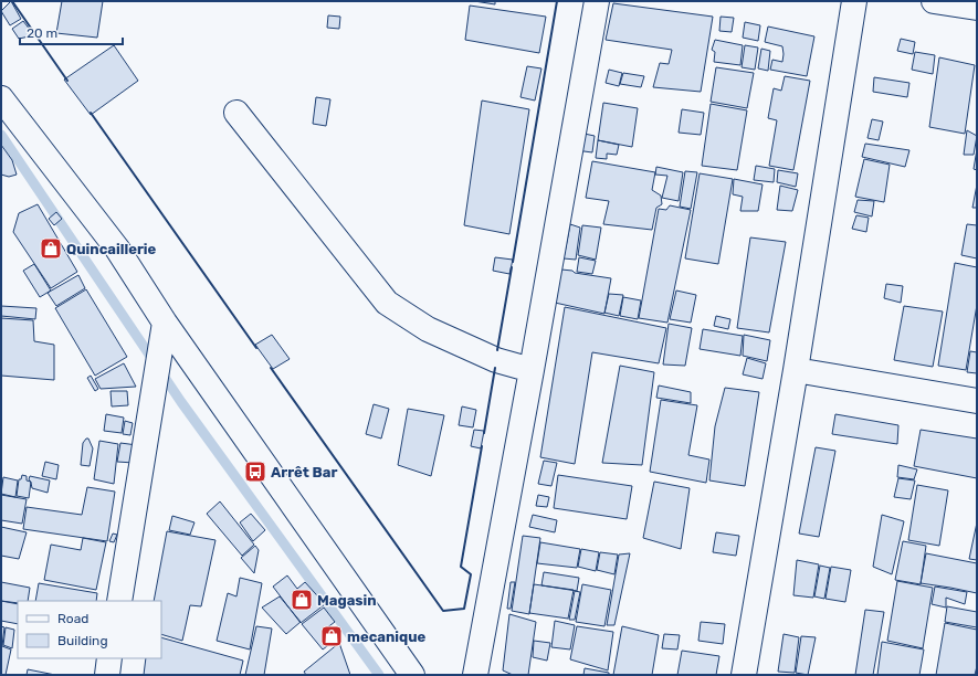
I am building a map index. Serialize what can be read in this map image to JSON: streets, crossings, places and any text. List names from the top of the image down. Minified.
{"places":{"shop":["Quincaillerie","Magasin","mecanique"],"bus stop":["Arrêt Bar"]},"legend":["Road","Building"],"scale_bar":"20 m"}
